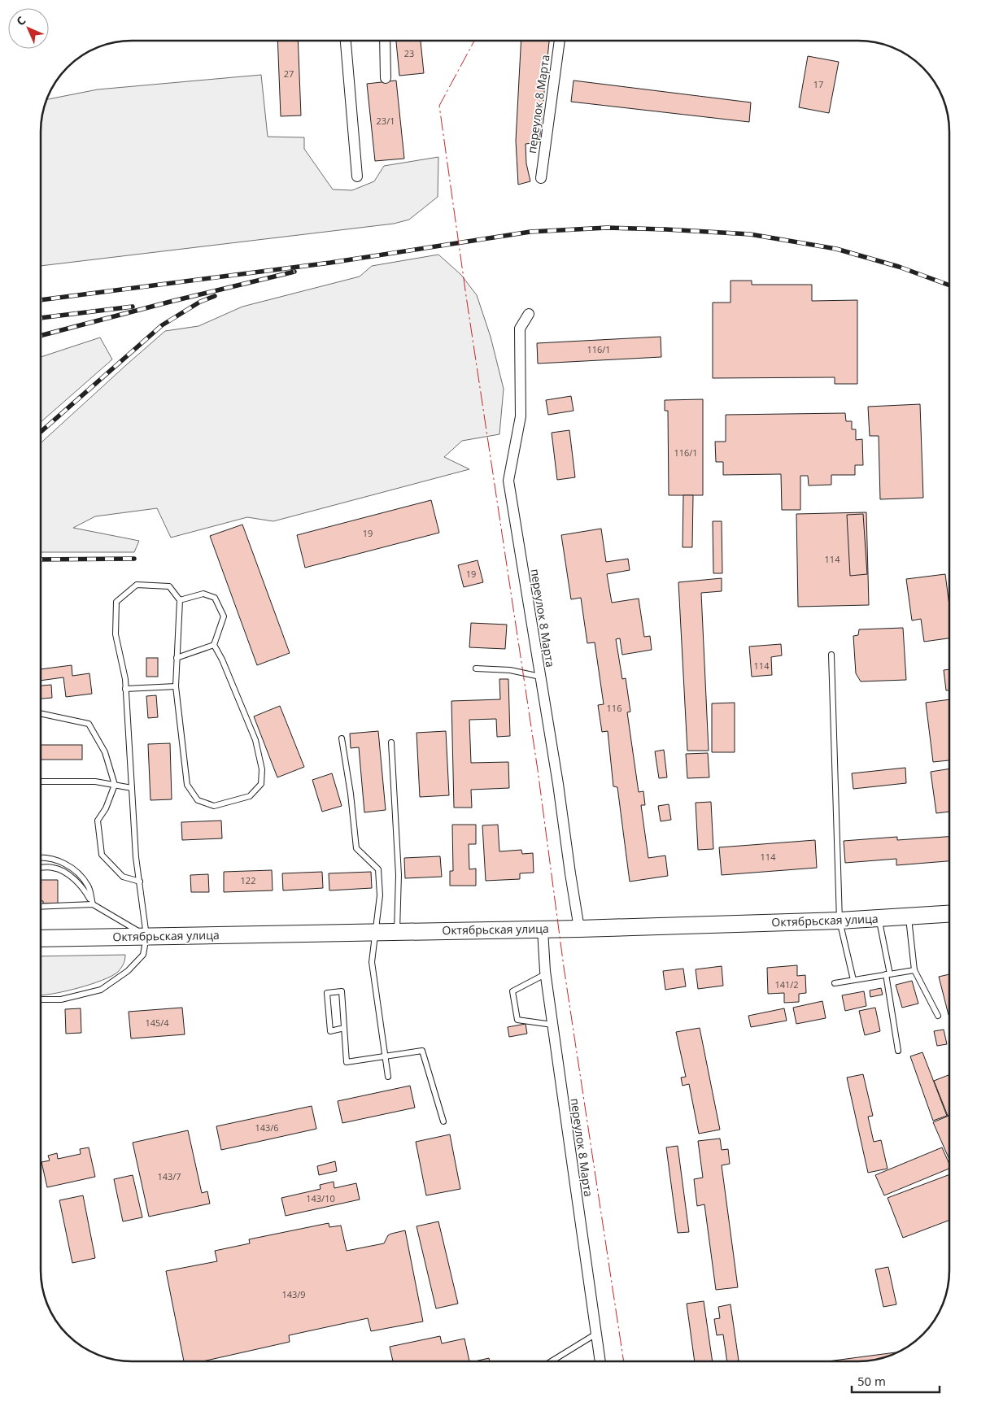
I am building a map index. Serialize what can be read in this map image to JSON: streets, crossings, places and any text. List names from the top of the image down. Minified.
{"streets":{"main road":["Октябрьская улица"],"street":["переулок 8 Марта"]},"crossings":[["переулок 8 Марта","Октябрьская улица"]],"house_numbers":["23","27","17","23/1","116/1","116/1","19","114","19","114","116","114","122","141/2","145/4","143/6","143/7","143/10","143/9"],"scale_bar":"50 m","north":"top left"}
